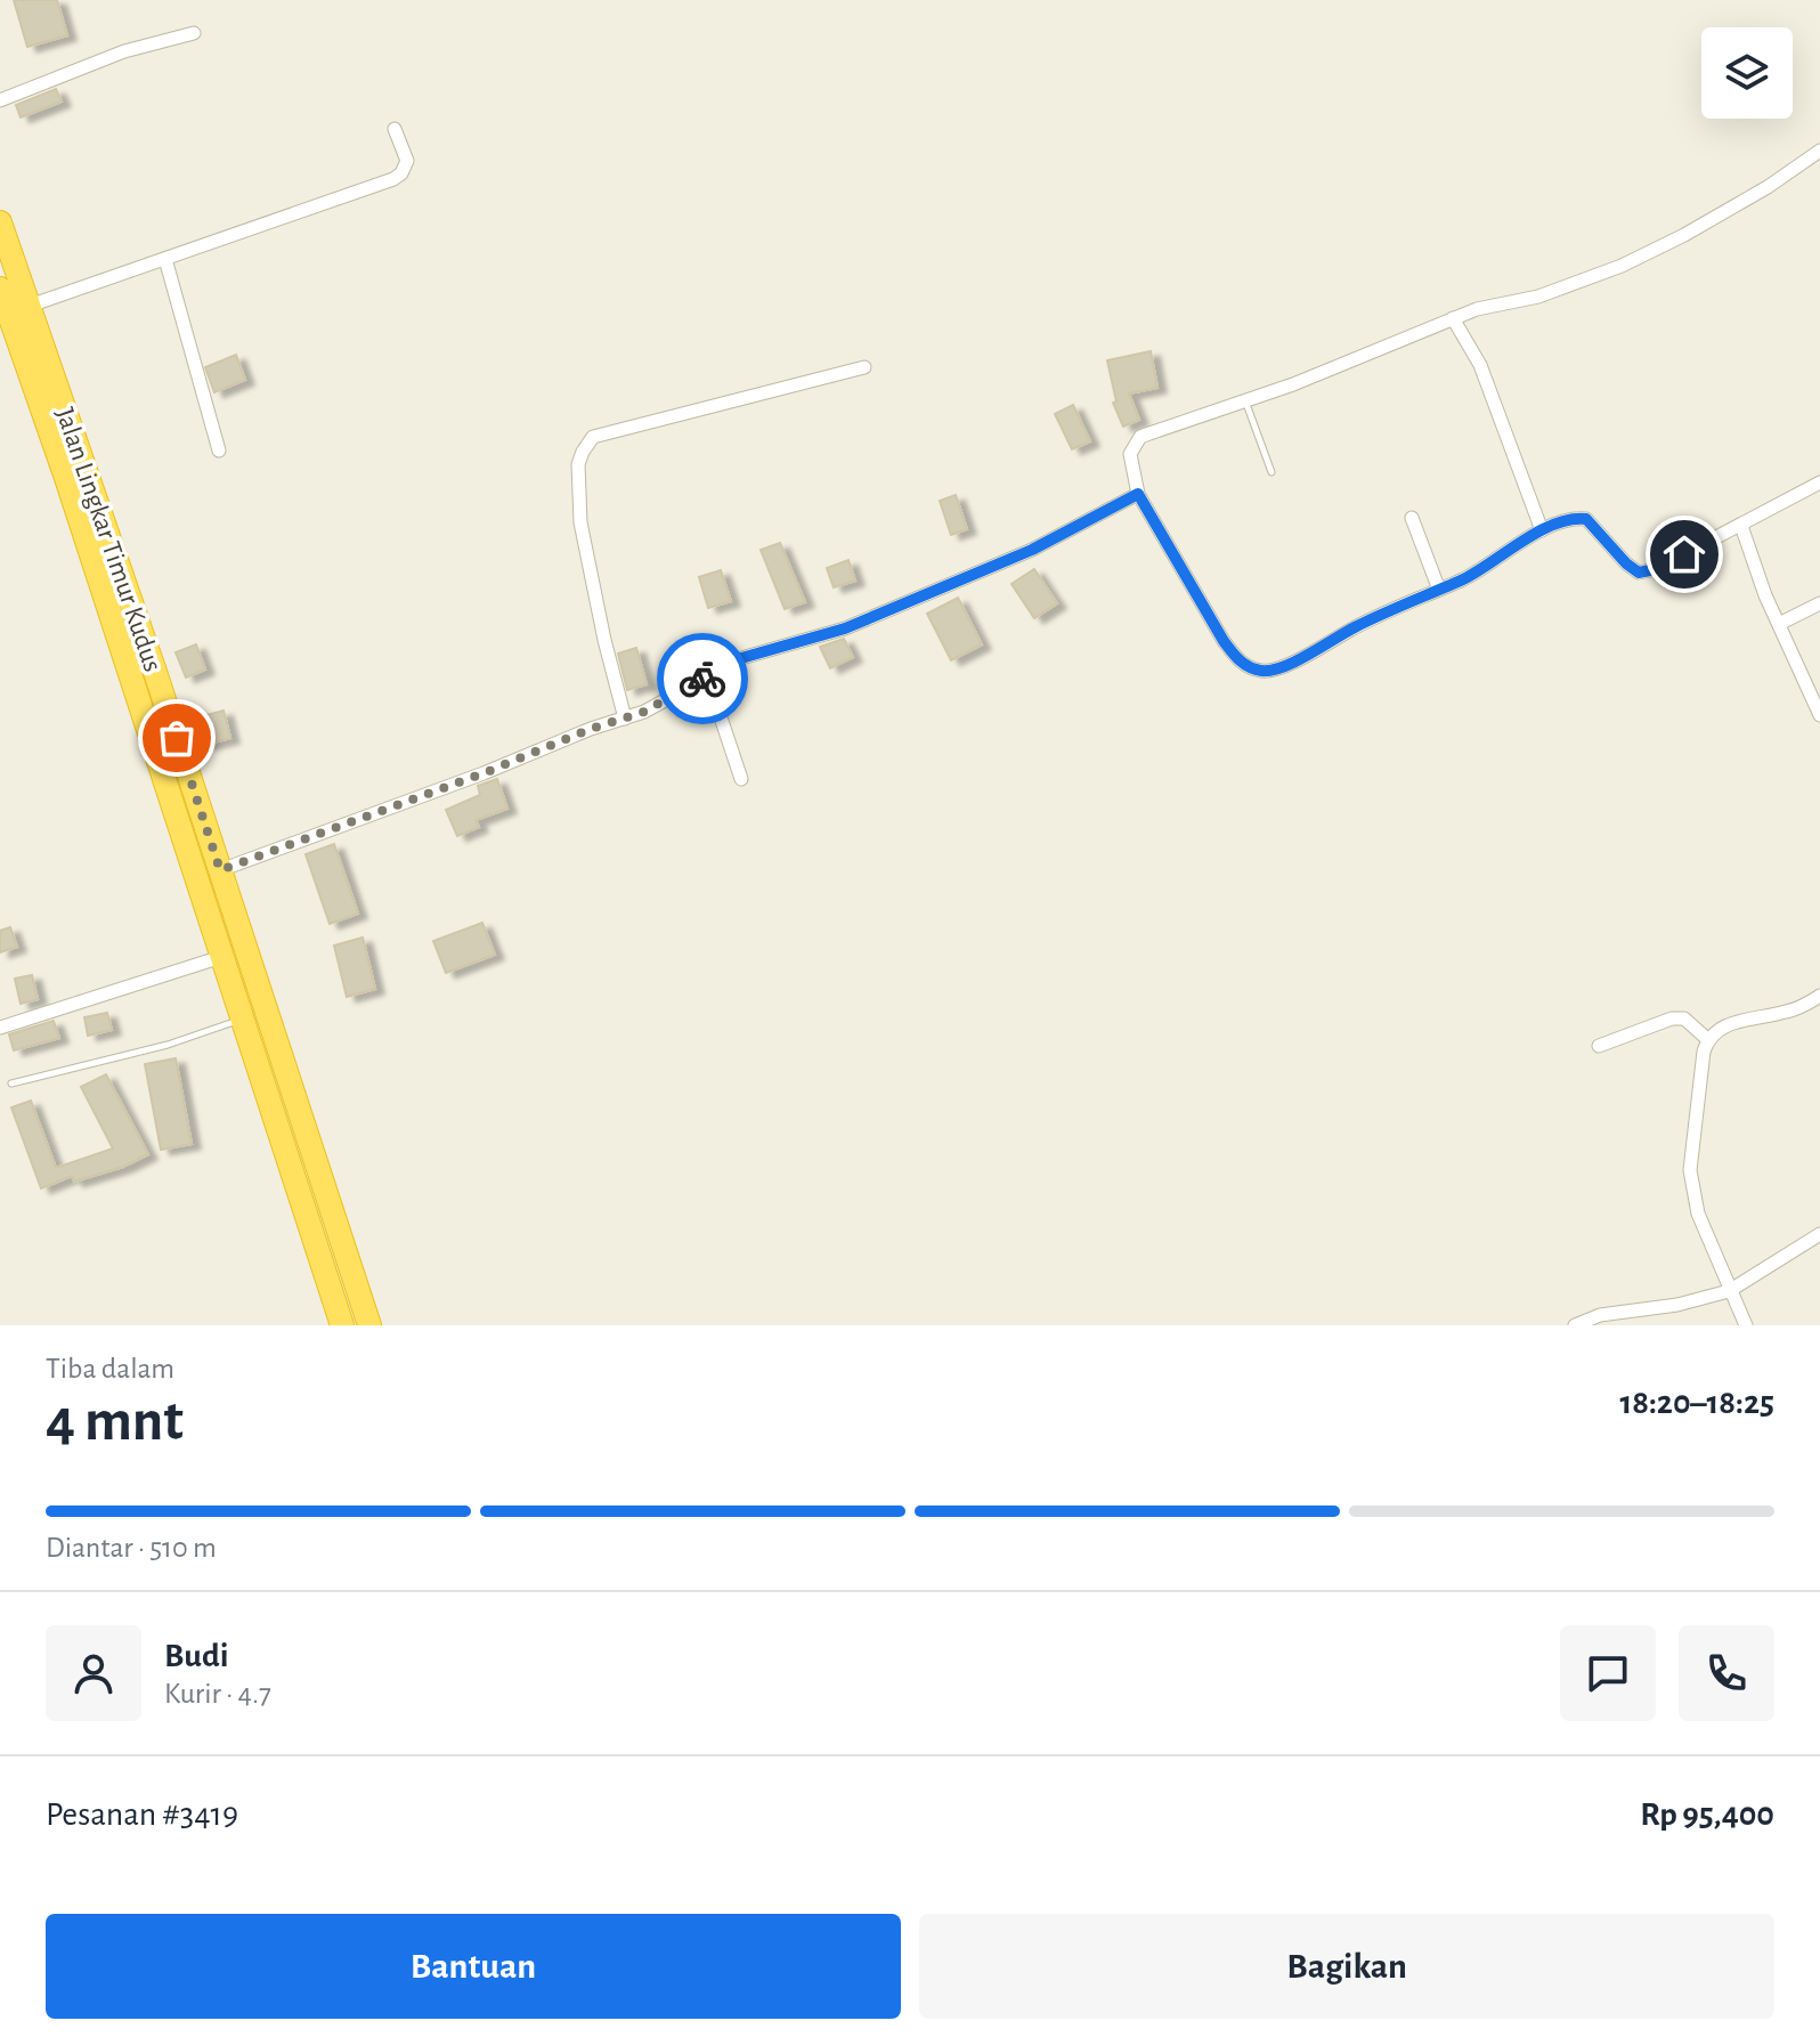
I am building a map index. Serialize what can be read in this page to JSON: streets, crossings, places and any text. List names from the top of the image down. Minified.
{"streets":{"highway":["Jalan Lingkar Timur Kudus"]},"page":{"heading":["4 mnt","Tiba dalam","18:20–18:25"],"panel":["Budi","Kurir · 4.7","Pesanan #3419","Rp 95,400"],"bar":"Diantar · 510 m","buttons":["Bantuan","Bagikan"]}}
